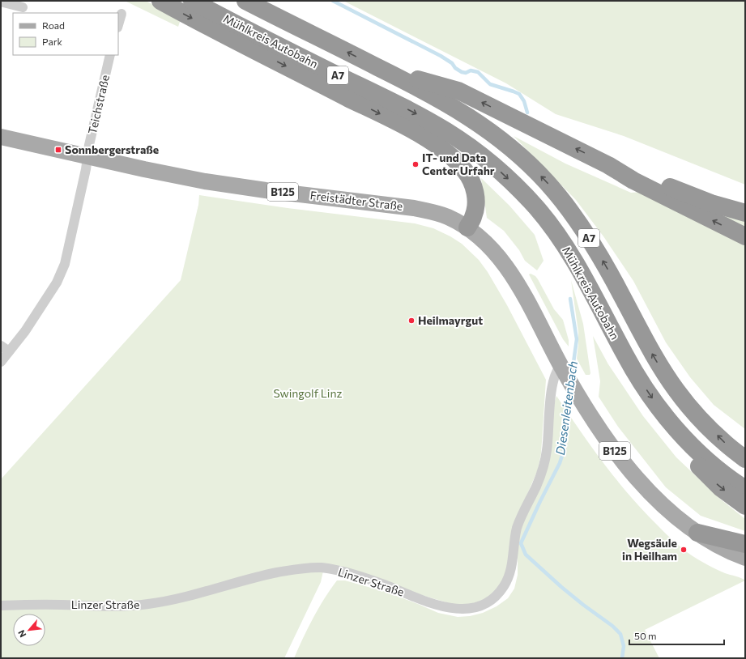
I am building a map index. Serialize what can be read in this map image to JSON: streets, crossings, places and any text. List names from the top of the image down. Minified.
{"streets":{"highway":["Mühlkreis Autobahn","A7"],"main road":["B125","Freistädter Straße"],"street":["Teichstraße","Linzer Straße"]},"crossings":[["Teichstraße","Freistädter Straße"],["B125","Freistädter Straße"],["B125","Linzer Straße"],["Freistädter Straße","Linzer Straße"]],"water":["Diesenleitenbach"],"parks":["Swingolf Linz"],"places":{"transit":["Sonnbergerstraße"],"other":["IT- und Data Center Urfahr","Heilmayrgut","Wegsäule in Heilham"]},"legend":["Road","Park"],"scale_bar":"50 m","north":"bottom left"}
